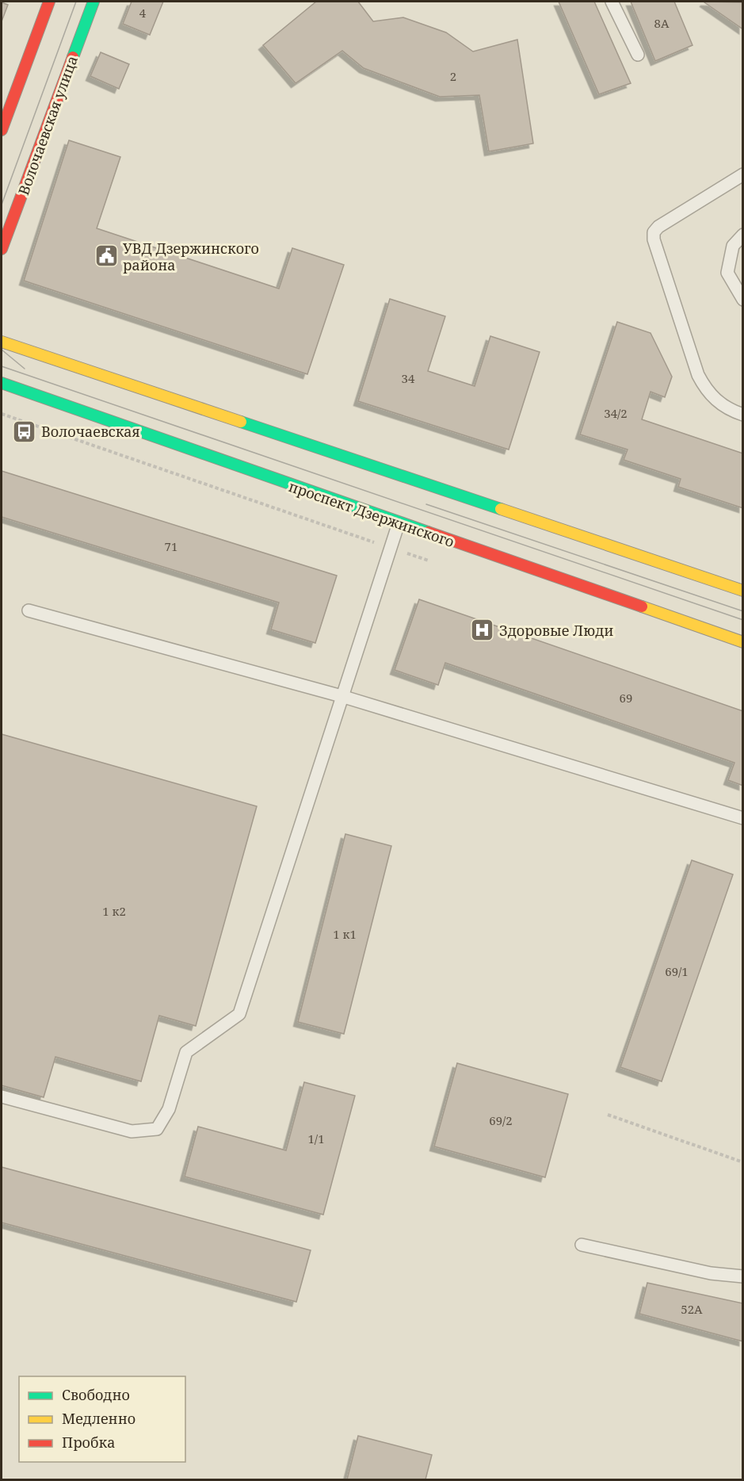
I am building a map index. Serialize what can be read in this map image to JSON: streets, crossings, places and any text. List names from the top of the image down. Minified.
{"streets":{"main road":["Волочаевская улица","проспект Дзержинского"]},"places":{"public building":["УВД Дзержинского района"],"bus stop":["Волочаевская"],"hospital":["Здоровые Люди"]},"house_numbers":["4","8А","2","34","34/2","71","69","1 к2","1 к1","69/1","69/2","1/1","52А"],"legend":["Свободно","Медленно","Пробка"]}
